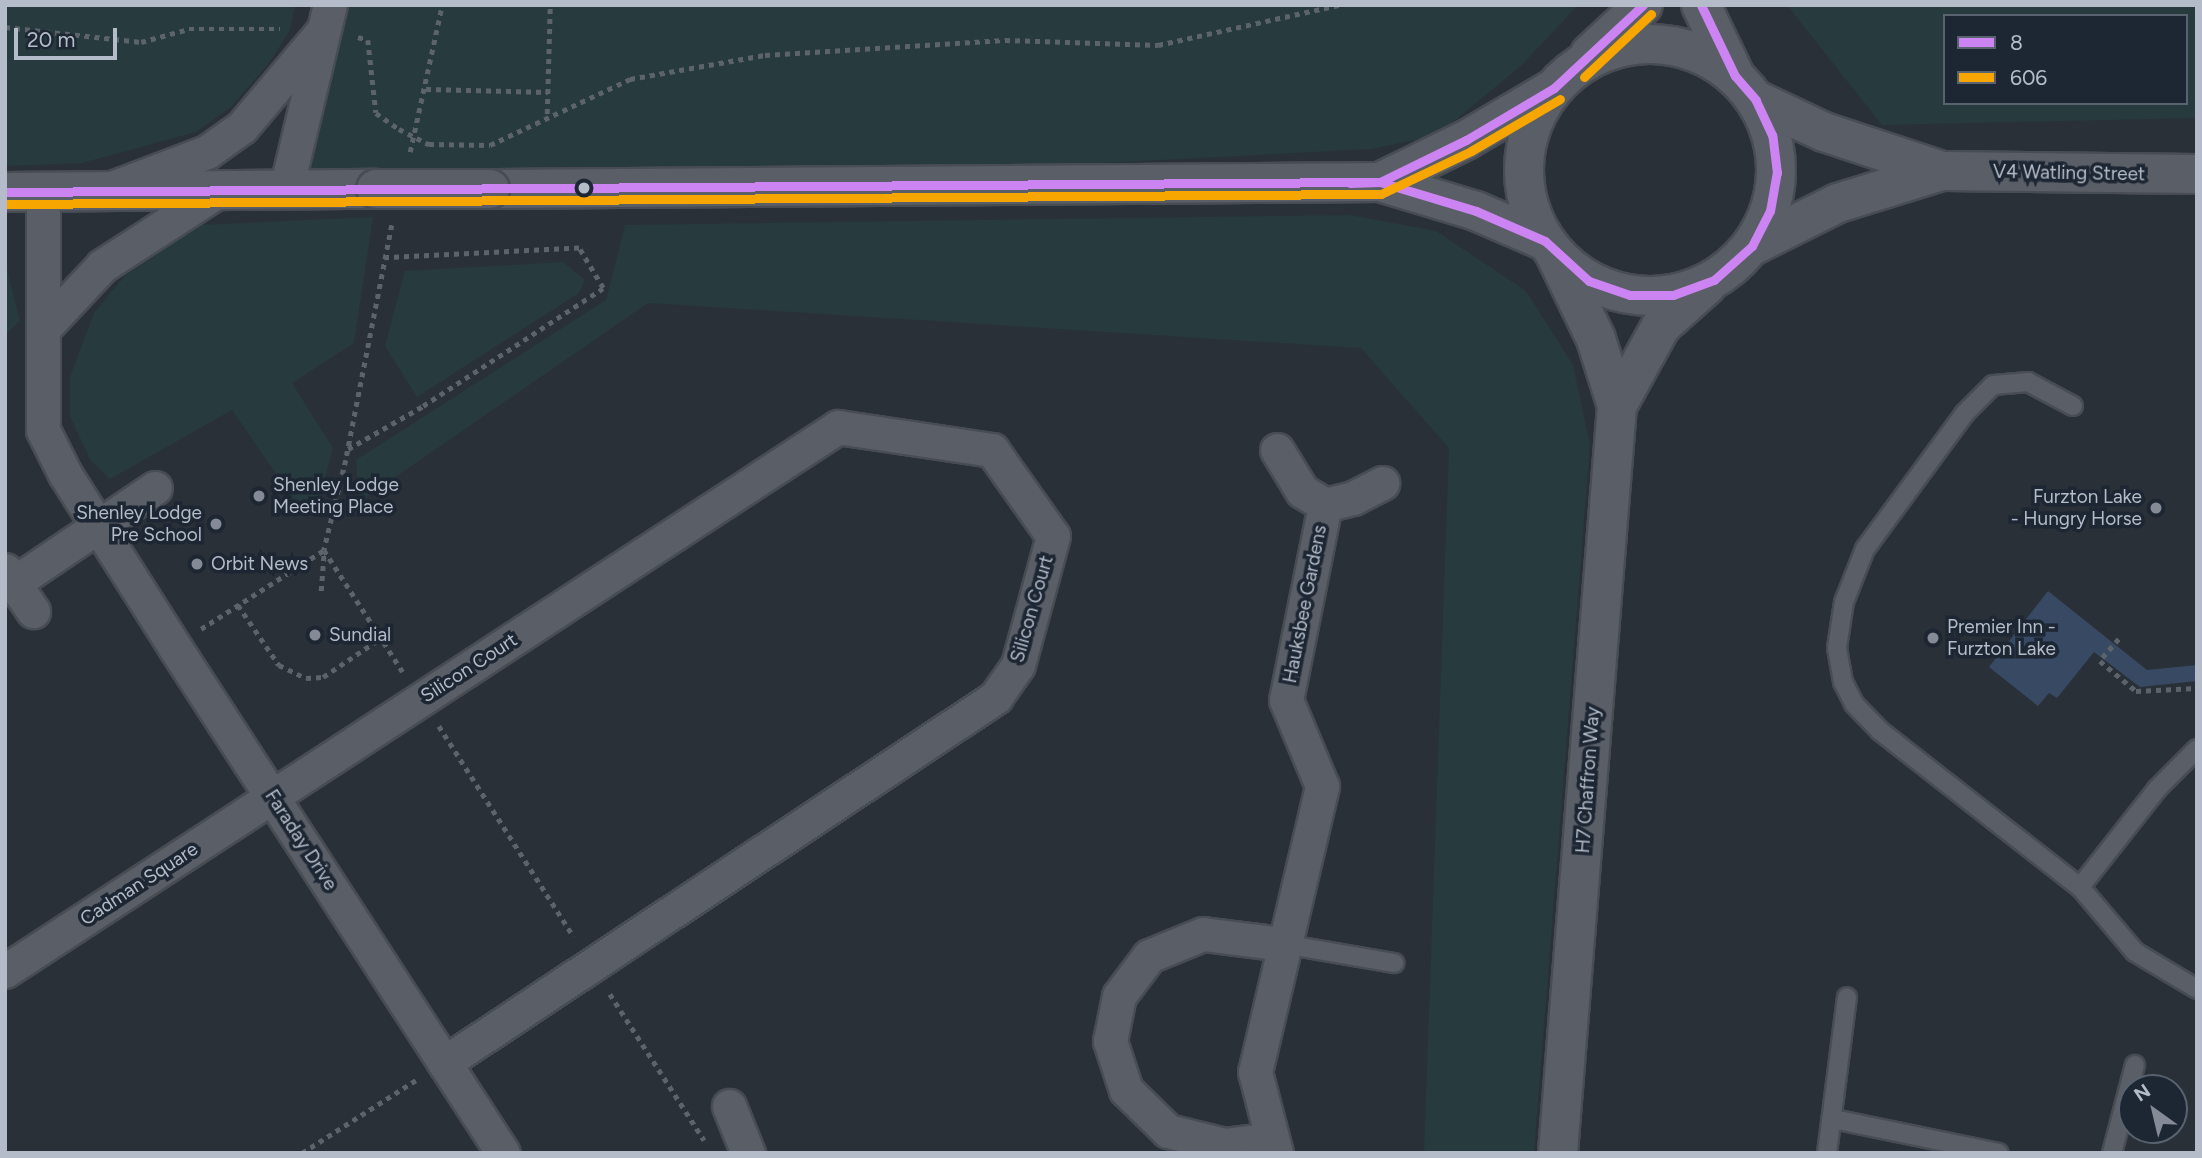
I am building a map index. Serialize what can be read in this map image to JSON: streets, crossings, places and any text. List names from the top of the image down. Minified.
{"streets":{"street":["V4 Watling Street","Hauksbee Gardens","Silicon Court","H7 Chaffron Way","Faraday Drive","Cadman Square"]},"crossings":[["V4 Watling Street","H7 Chaffron Way"],["Silicon Court","Faraday Drive"],["Silicon Court","Cadman Square"],["Faraday Drive","Cadman Square"]],"places":["Shenley Lodge Meeting Place","Furzton Lake - Hungry Horse","Shenley Lodge Pre School","Orbit News","Sundial","Premier Inn - Furzton Lake"],"lines":["transit line 8","transit line 606"],"legend":["8","606"],"scale_bar":"20 m","north":"top left"}
